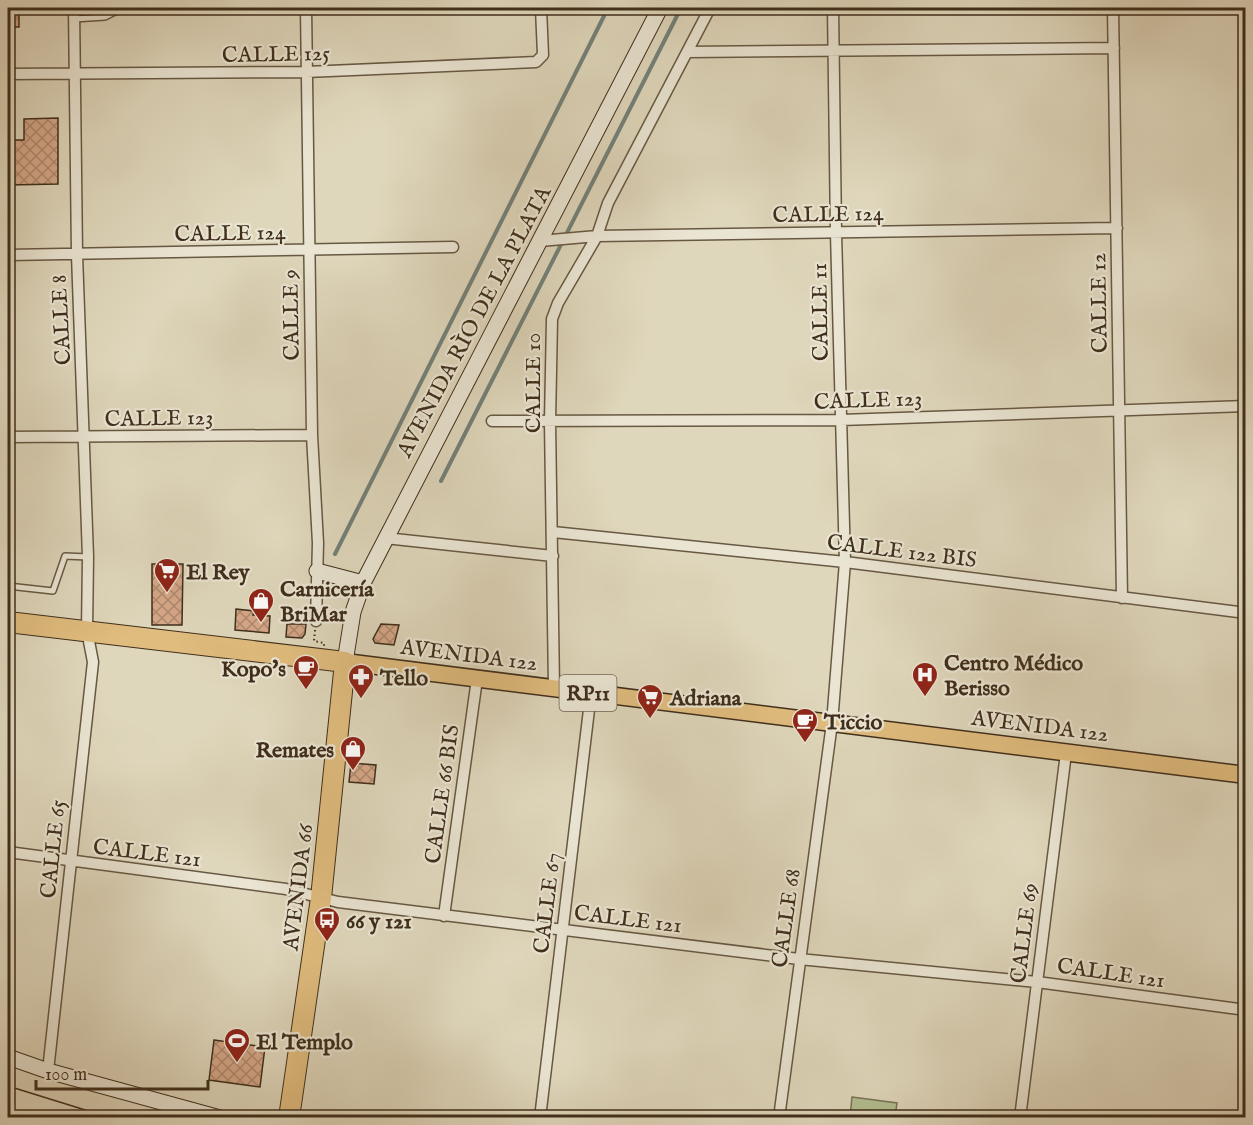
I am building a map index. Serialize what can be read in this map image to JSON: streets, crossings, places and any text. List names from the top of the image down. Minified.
{"streets":{"highway":["AVENIDA 122","RP11","AVENIDA 66"],"main road":["AVENIDA RÌO DE LA PLATA"],"street":["CALLE 125","CALLE 124","CALLE 12","CALLE 11","CALLE 9","CALLE 8","CALLE 10","CALLE 123","CALLE 122 BIS","CALLE 66 BIS","CALLE 65","CALLE 121","CALLE 67","CALLE 68","CALLE 69"]},"crossings":[["CALLE 125","CALLE 9"],["CALLE 125","CALLE 8"],["CALLE 124","CALLE 12"],["CALLE 124","CALLE 11"],["CALLE 124","CALLE 9"],["CALLE 124","CALLE 8"],["CALLE 124","AVENIDA RÌO DE LA PLATA"],["CALLE 124","CALLE 10"],["CALLE 12","CALLE 123"],["CALLE 12","CALLE 122 BIS"],["CALLE 11","CALLE 123"],["CALLE 11","CALLE 122 BIS"],["CALLE 11","AVENIDA 122"],["CALLE 11","CALLE 68"],["CALLE 9","CALLE 123"],["CALLE 8","CALLE 123"],["CALLE 8","AVENIDA 122"],["CALLE 8","CALLE 65"],["AVENIDA RÌO DE LA PLATA","AVENIDA 122"],["AVENIDA RÌO DE LA PLATA","AVENIDA 66"],["CALLE 10","CALLE 123"],["CALLE 10","CALLE 122 BIS"],["CALLE 10","AVENIDA 122"],["AVENIDA 122","CALLE 66 BIS"],["AVENIDA 122","CALLE 65"],["AVENIDA 122","AVENIDA 66"],["AVENIDA 122","CALLE 67"],["AVENIDA 122","CALLE 68"],["AVENIDA 122","CALLE 69"],["CALLE 66 BIS","CALLE 121"],["CALLE 65","CALLE 121"],["CALLE 121","AVENIDA 66"],["CALLE 121","CALLE 67"],["CALLE 121","CALLE 68"],["CALLE 121","CALLE 69"]],"places":{"supermarket":["El Rey","Adriana"],"shop":["Carnicería BriMar","Remates"],"cafe":["Kopo's","Ticcio"],"hospital":["Centro Médico Berisso"],"pharmacy":["Tello"],"bus stop":["66 y 121"],"sports":["El Templo"]},"scale_bar":"100 m"}
